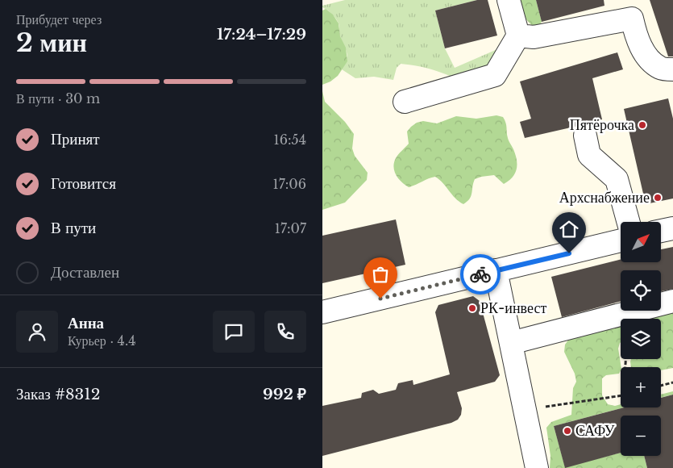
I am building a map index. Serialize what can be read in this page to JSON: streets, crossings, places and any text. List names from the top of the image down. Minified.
{"places":["Пятёрочка","Архснабжение","РК-инвест","САФУ"],"north":"top right","page":{"heading":["2 мин","Прибудет через","17:24–17:29"],"panel":["Анна","Курьер · 4.4","Заказ #8312","992 ₽"],"bar":"В пути · 30 m","list":[["Принят","16:54"],["Готовится","17:06"],["В пути","17:07"],"Доставлен"],"map_buttons":["+","−"]}}
